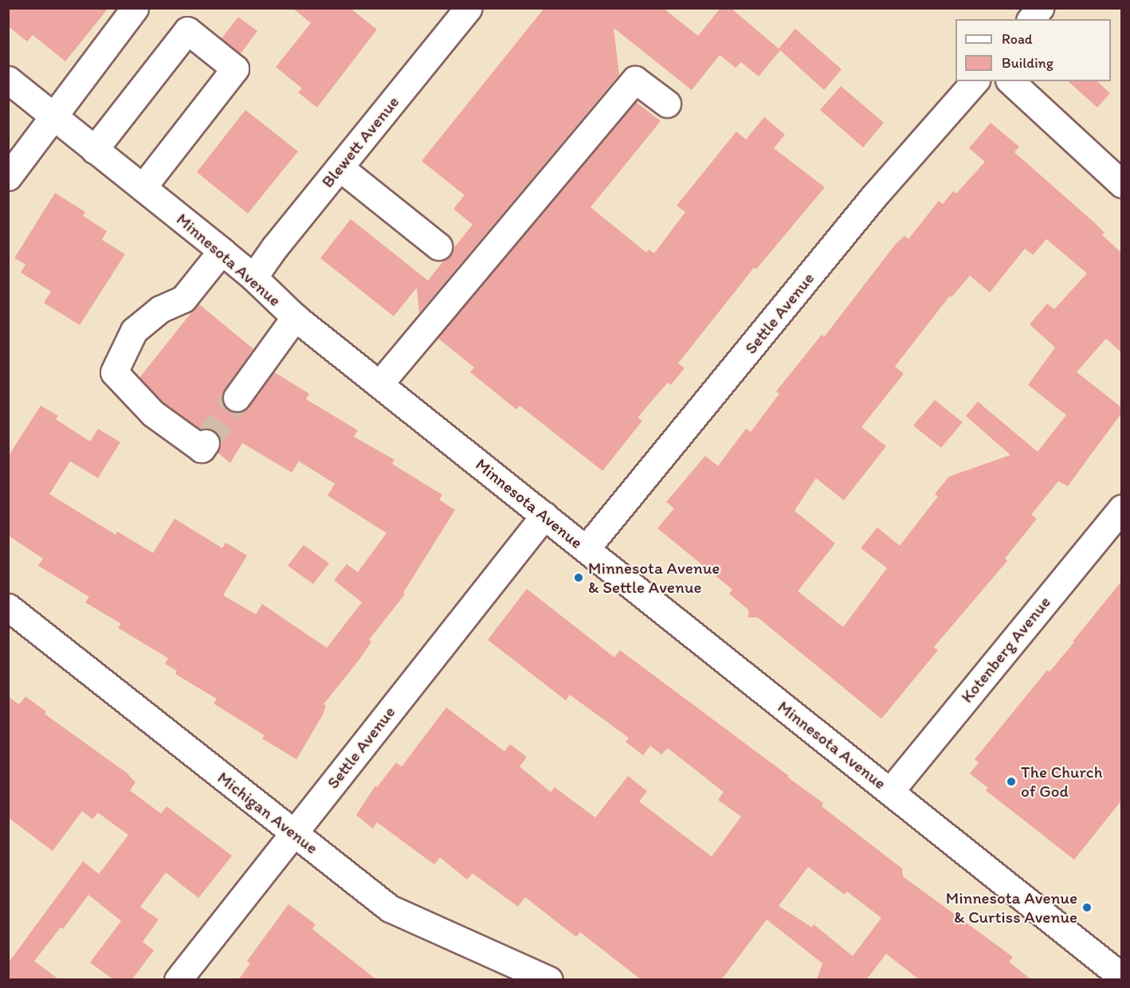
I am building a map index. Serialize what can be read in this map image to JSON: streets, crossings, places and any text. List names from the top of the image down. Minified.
{"streets":{"street":["Blewett Avenue","Minnesota Avenue","Settle Avenue","Kotenberg Avenue","Michigan Avenue"]},"crossings":[["Blewett Avenue","Minnesota Avenue"],["Minnesota Avenue","Settle Avenue"],["Minnesota Avenue","Kotenberg Avenue"],["Settle Avenue","Michigan Avenue"]],"places":["Minnesota Avenue & Settle Avenue","The Church of God","Minnesota Avenue & Curtiss Avenue"],"legend":["Road","Building"]}
